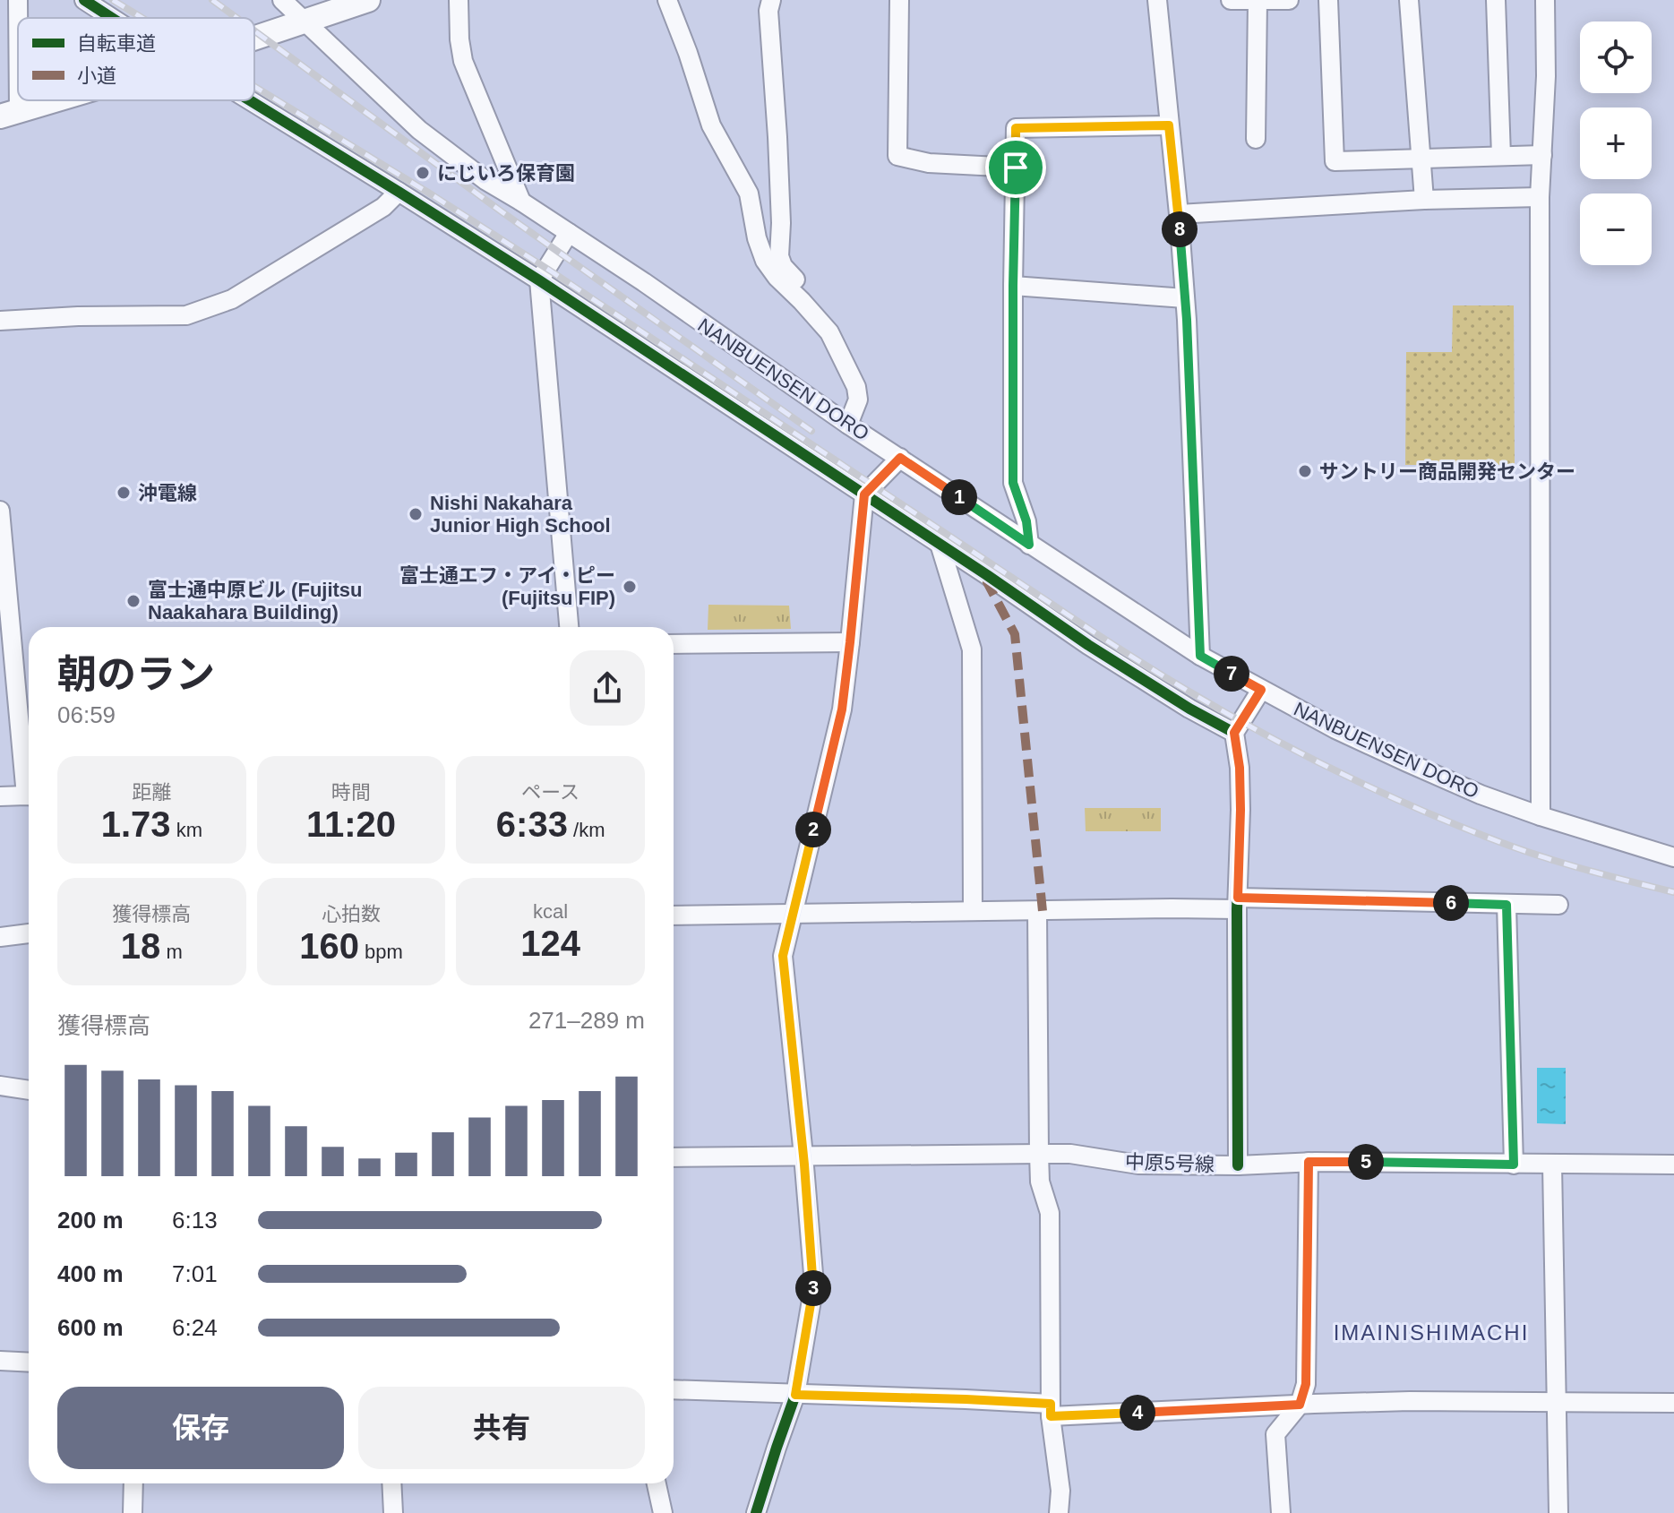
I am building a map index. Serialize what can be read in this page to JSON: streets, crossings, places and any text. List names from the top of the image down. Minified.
{"streets":{"street":["NANBUENSEN DORO","中原5号線"]},"districts":["IMAINISHIMACHI"],"places":["にじいろ保育園","サントリー商品開発センター","沖電線","Nishi Nakahara Junior High School","富士通エフ・アイ・ピー (Fujitsu FIP)","富士通中原ビル (Fujitsu Naakahara Building)"],"legend":["自転車道","小道"],"page":{"map_buttons":["+","−"],"pins":["8","1","7","2","6","5","3","4"],"heading":["朝のラン","06:59"],"stats":[["距離","1.73 km"],["時間","11:20"],["ペース","6:33 /km"],["獲得標高","18 m"],["心拍数","160 bpm"],["kcal","124"]],"chart":["獲得標高","271–289 m"],"list":[{"name":"200 m","note":"6:13"},{"name":"400 m","note":"7:01"},{"name":"600 m","note":"6:24"}],"buttons":["保存","共有"]}}
